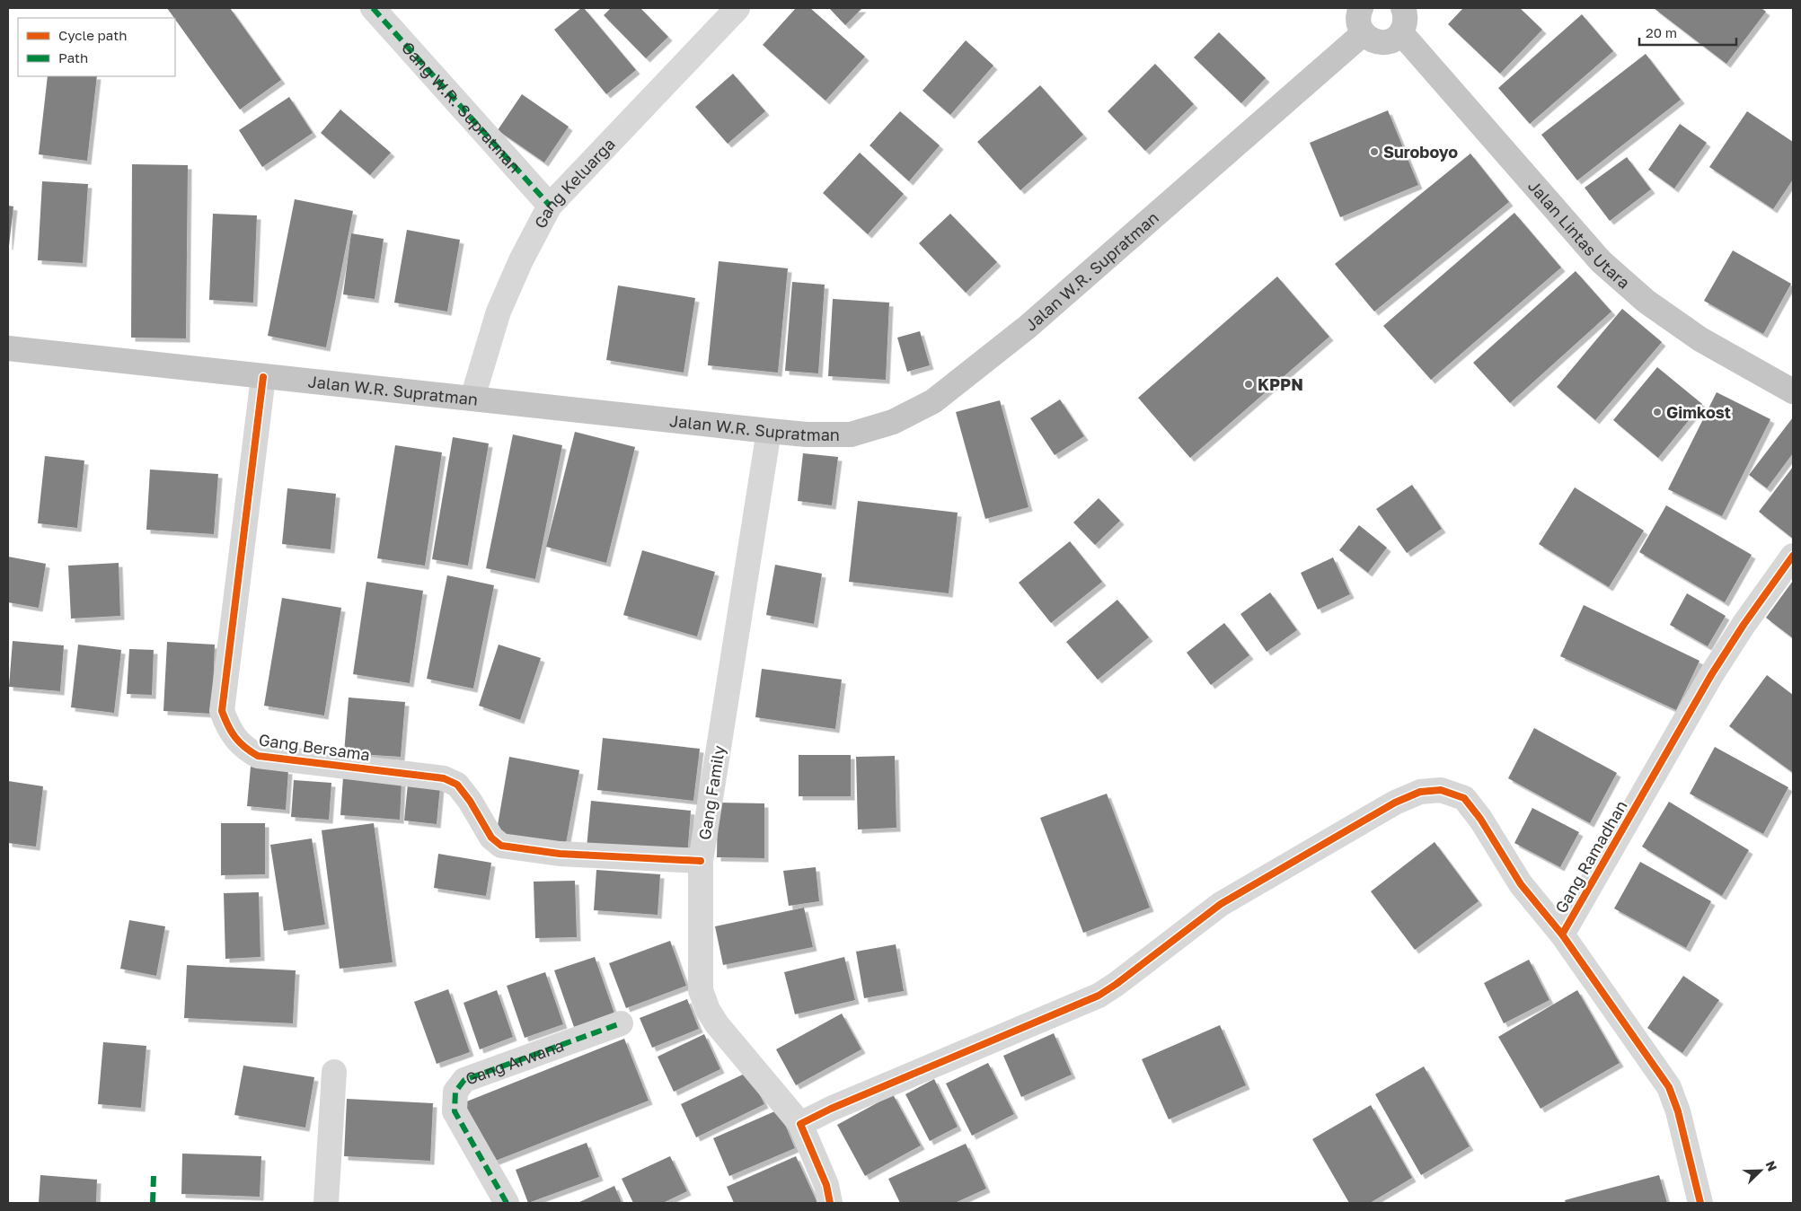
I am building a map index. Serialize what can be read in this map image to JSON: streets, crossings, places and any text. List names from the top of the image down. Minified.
{"streets":{"highway":["Jalan Lintas Utara","Jalan W.R. Supratman"],"street":["Gang W.R. Supratman","Gang Keluarga","Gang Bersama","Gang Family","Gang Ramadhan","Gang Arwana"]},"crossings":[["Gang W.R. Supratman","Gang Keluarga"],["Gang Keluarga","Jalan W.R. Supratman"],["Jalan W.R. Supratman","Gang Bersama"],["Jalan W.R. Supratman","Gang Family"],["Gang Bersama","Gang Family"]],"places":["Suroboyo","KPPN","Gimkost"],"legend":["Cycle path","Path"],"scale_bar":"20 m","north":"top right"}
